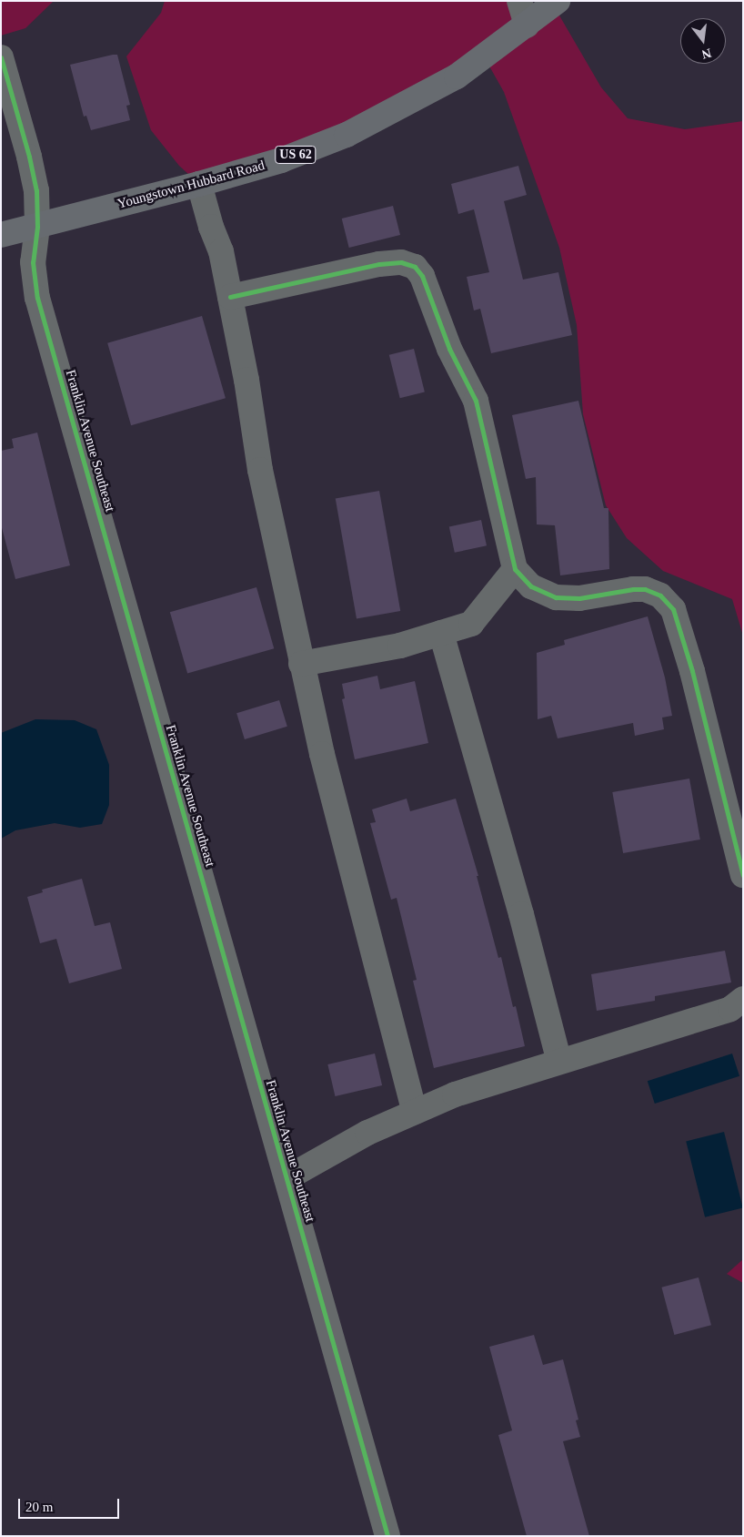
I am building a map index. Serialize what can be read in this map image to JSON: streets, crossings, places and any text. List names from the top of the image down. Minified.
{"streets":{"main road":["US 62","Youngstown Hubbard Road"],"street":["Franklin Avenue Southeast"]},"crossings":[["Youngstown Hubbard Road","Franklin Avenue Southeast"]],"scale_bar":"20 m","north":"bottom"}
